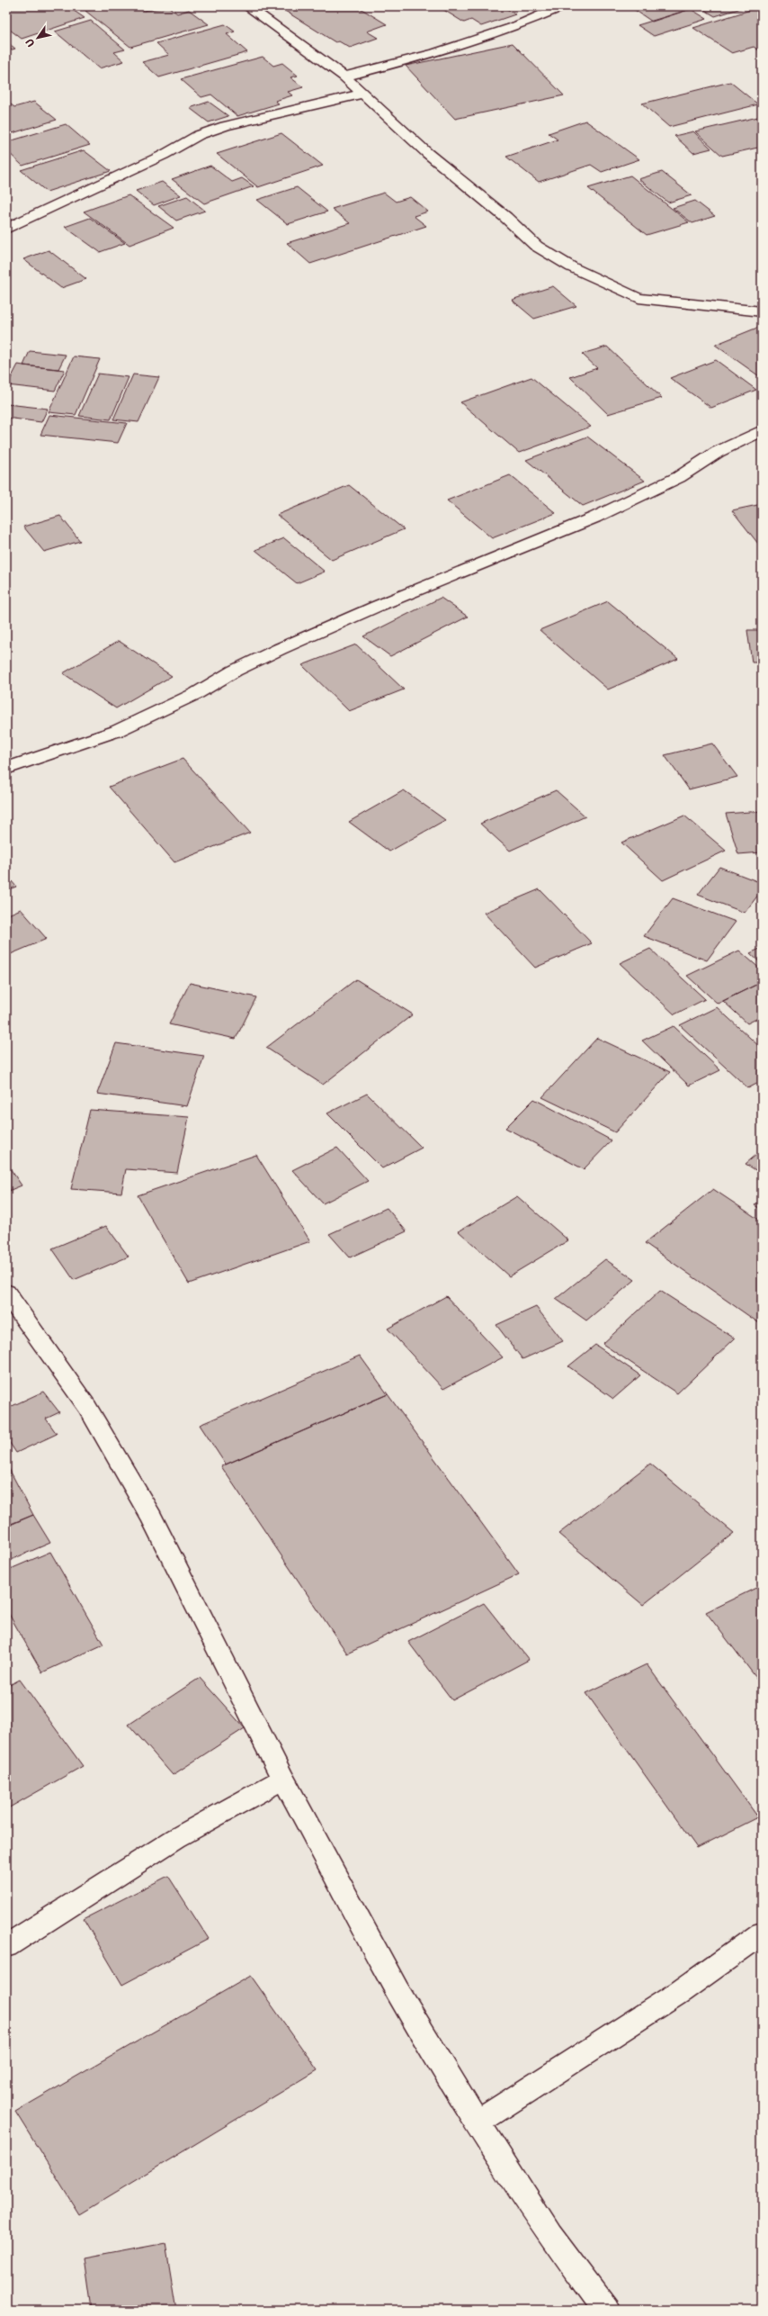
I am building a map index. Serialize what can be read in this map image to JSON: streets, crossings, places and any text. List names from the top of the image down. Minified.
{"north":"bottom left"}
